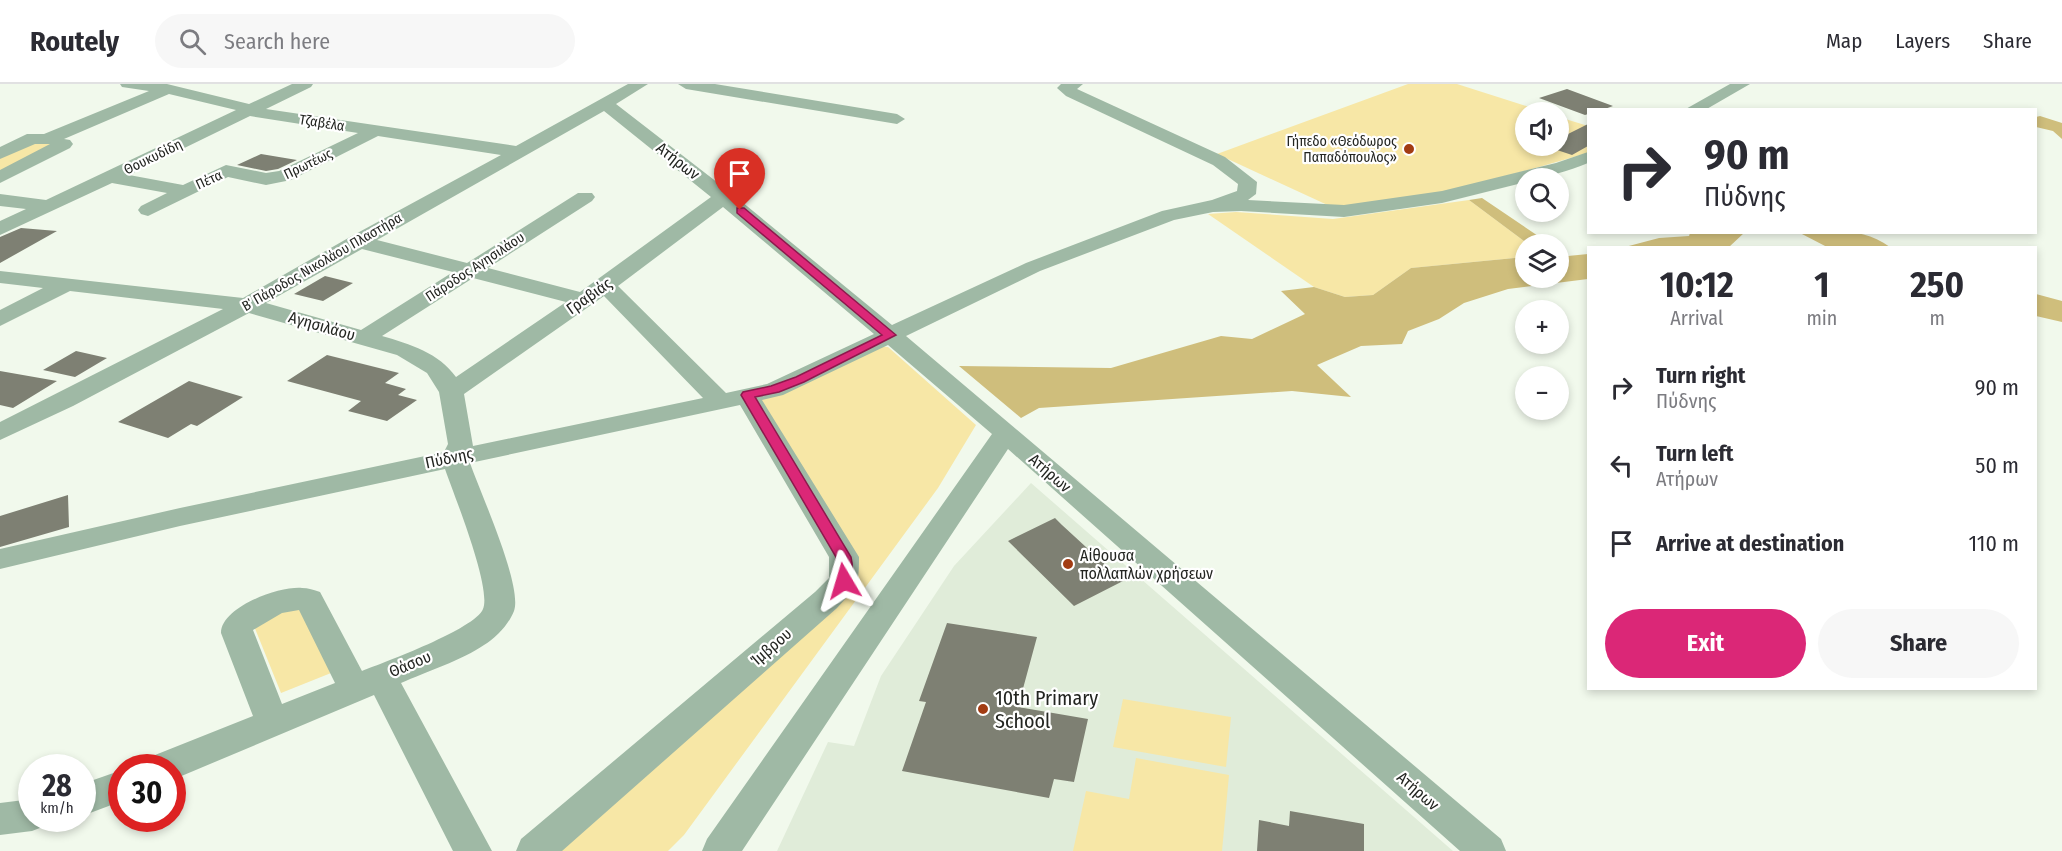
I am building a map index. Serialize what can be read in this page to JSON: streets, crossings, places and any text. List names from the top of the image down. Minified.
{"streets":{"street":["Τζαβέλα","Θουκυδίδη","Ατήρων","Πρωτέως","Πέτα","Β΄ Πάροδος Νικολάου Πλαστήρα","Πάροδος Αγησιλάου","Γραβιάς","Αγησιλάου","Πύδνης","Ίμβρου","Θάσου"]},"crossings":[["Τζαβέλα","Θουκυδίδη"],["Τζαβέλα","Πρωτέως"],["Τζαβέλα","Β΄ Πάροδος Νικολάου Πλαστήρα"],["Ατήρων","Β΄ Πάροδος Νικολάου Πλαστήρα"],["Ατήρων","Γραβιάς"],["Ατήρων","Πύδνης"],["Πρωτέως","Πέτα"],["Β΄ Πάροδος Νικολάου Πλαστήρα","Αγησιλάου"],["Πάροδος Αγησιλάου","Αγησιλάου"],["Γραβιάς","Αγησιλάου"],["Γραβιάς","Ίμβρου"],["Αγησιλάου","Πύδνης"],["Αγησιλάου","Θάσου"],["Πύδνης","Ίμβρου"],["Πύδνης","Θάσου"]],"places":["Γήπεδο «Θεόδωρος Παπαδόπουλος»","Αίθουσα πολλαπλών χρήσεων","10th Primary School"],"page":{"header":"Routely","search":"Search here","nav":["Map","Layers","Share"],"map_buttons":["+","−"],"turn":["90 m","Πύδνης"],"eta":["10:12","Arrival","1","min","250","m"],"list":[{"name":"Turn right","note":"Πύδνης","value":"90 m"},{"name":"Turn left","note":"Ατήρων","value":"50 m"},{"name":"Arrive at destination","value":"110 m"}],"buttons":["Exit","Share"],"speed":"28 km/h","limit":"30"}}
